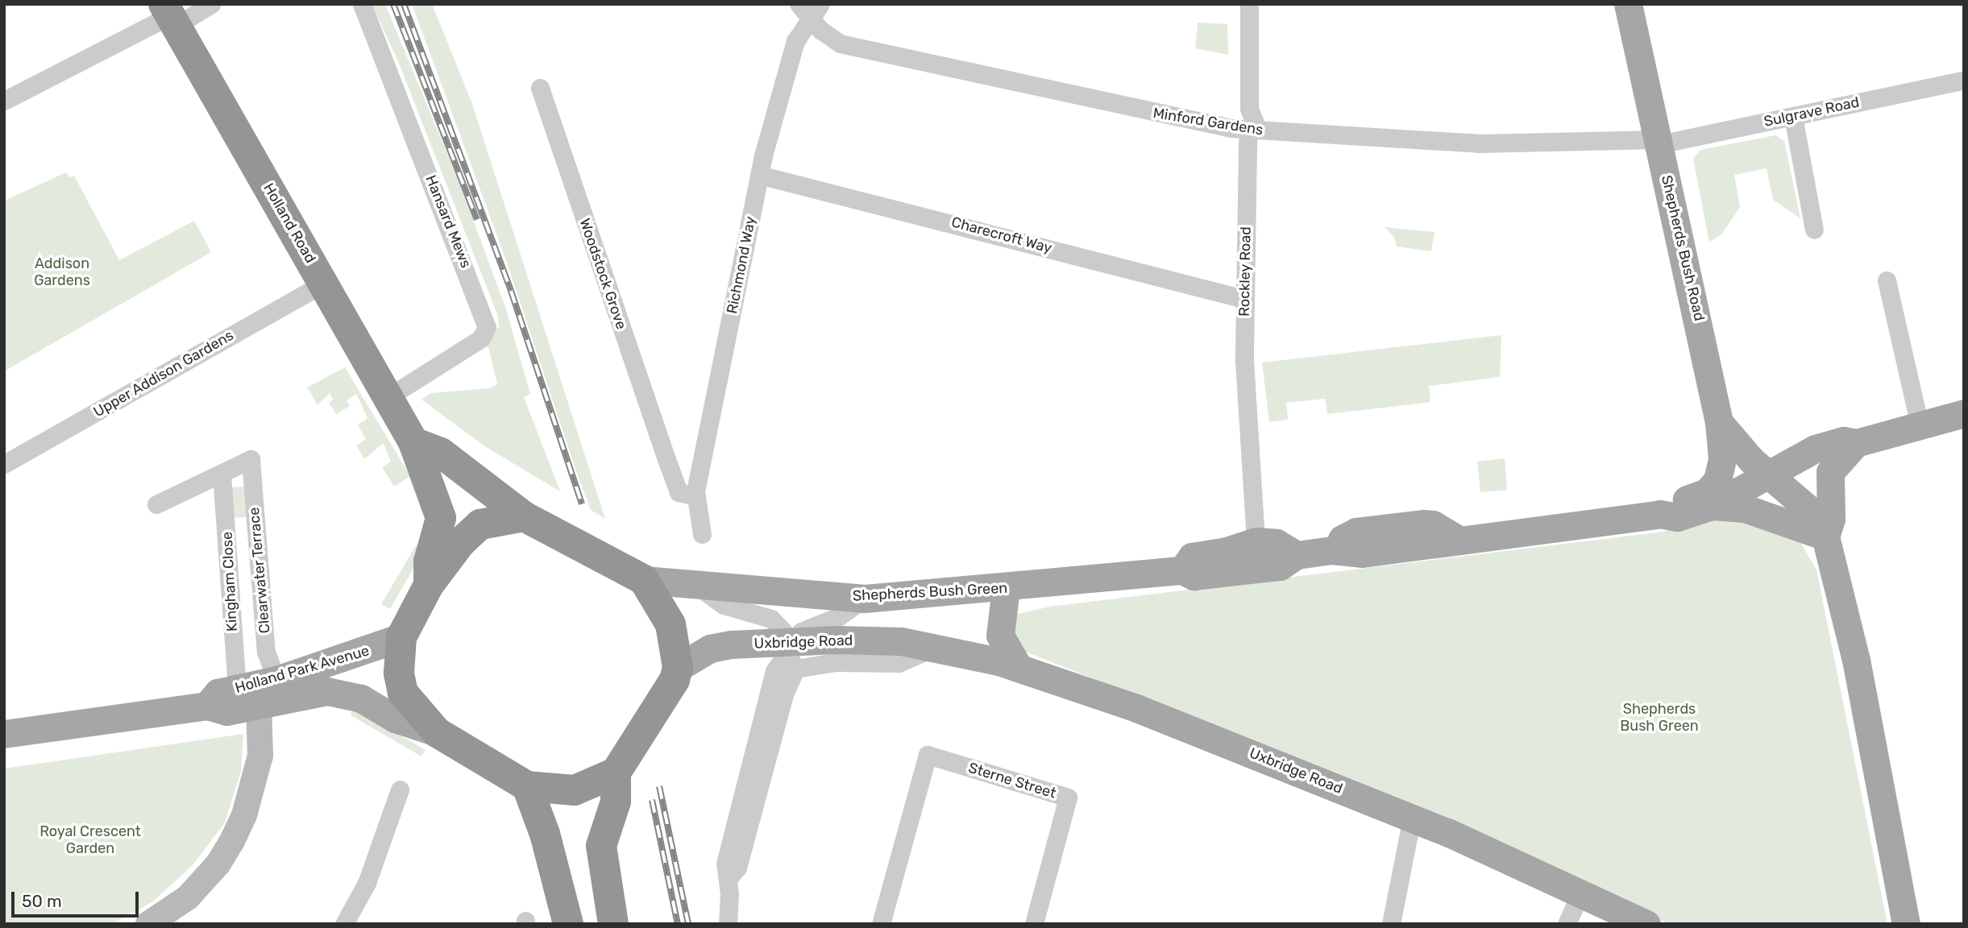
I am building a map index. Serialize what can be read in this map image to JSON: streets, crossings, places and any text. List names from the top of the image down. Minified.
{"streets":{"highway":["Holland Road"],"main road":["Shepherds Bush Road","Shepherds Bush Green","Uxbridge Road","Holland Park Avenue"],"street":["Sulgrave Road","Minford Gardens","Hansard Mews","Charecroft Way","Richmond Way","Rockley Road","Woodstock Grove","Upper Addison Gardens","Clearwater Terrace","Kingham Close","Sterne Street"]},"crossings":[["Sulgrave Road","Minford Gardens"],["Sulgrave Road","Shepherds Bush Road"],["Minford Gardens","Shepherds Bush Road"],["Minford Gardens","Richmond Way"],["Minford Gardens","Rockley Road"],["Hansard Mews","Holland Road"],["Holland Road","Upper Addison Gardens"],["Charecroft Way","Richmond Way"],["Charecroft Way","Rockley Road"],["Shepherds Bush Road","Shepherds Bush Green"],["Richmond Way","Woodstock Grove"],["Clearwater Terrace","Kingham Close"],["Clearwater Terrace","Holland Park Avenue"],["Kingham Close","Holland Park Avenue"]],"parks":["Addison Gardens","Shepherds Bush Green","Royal Crescent Garden"],"scale_bar":"50 m"}
